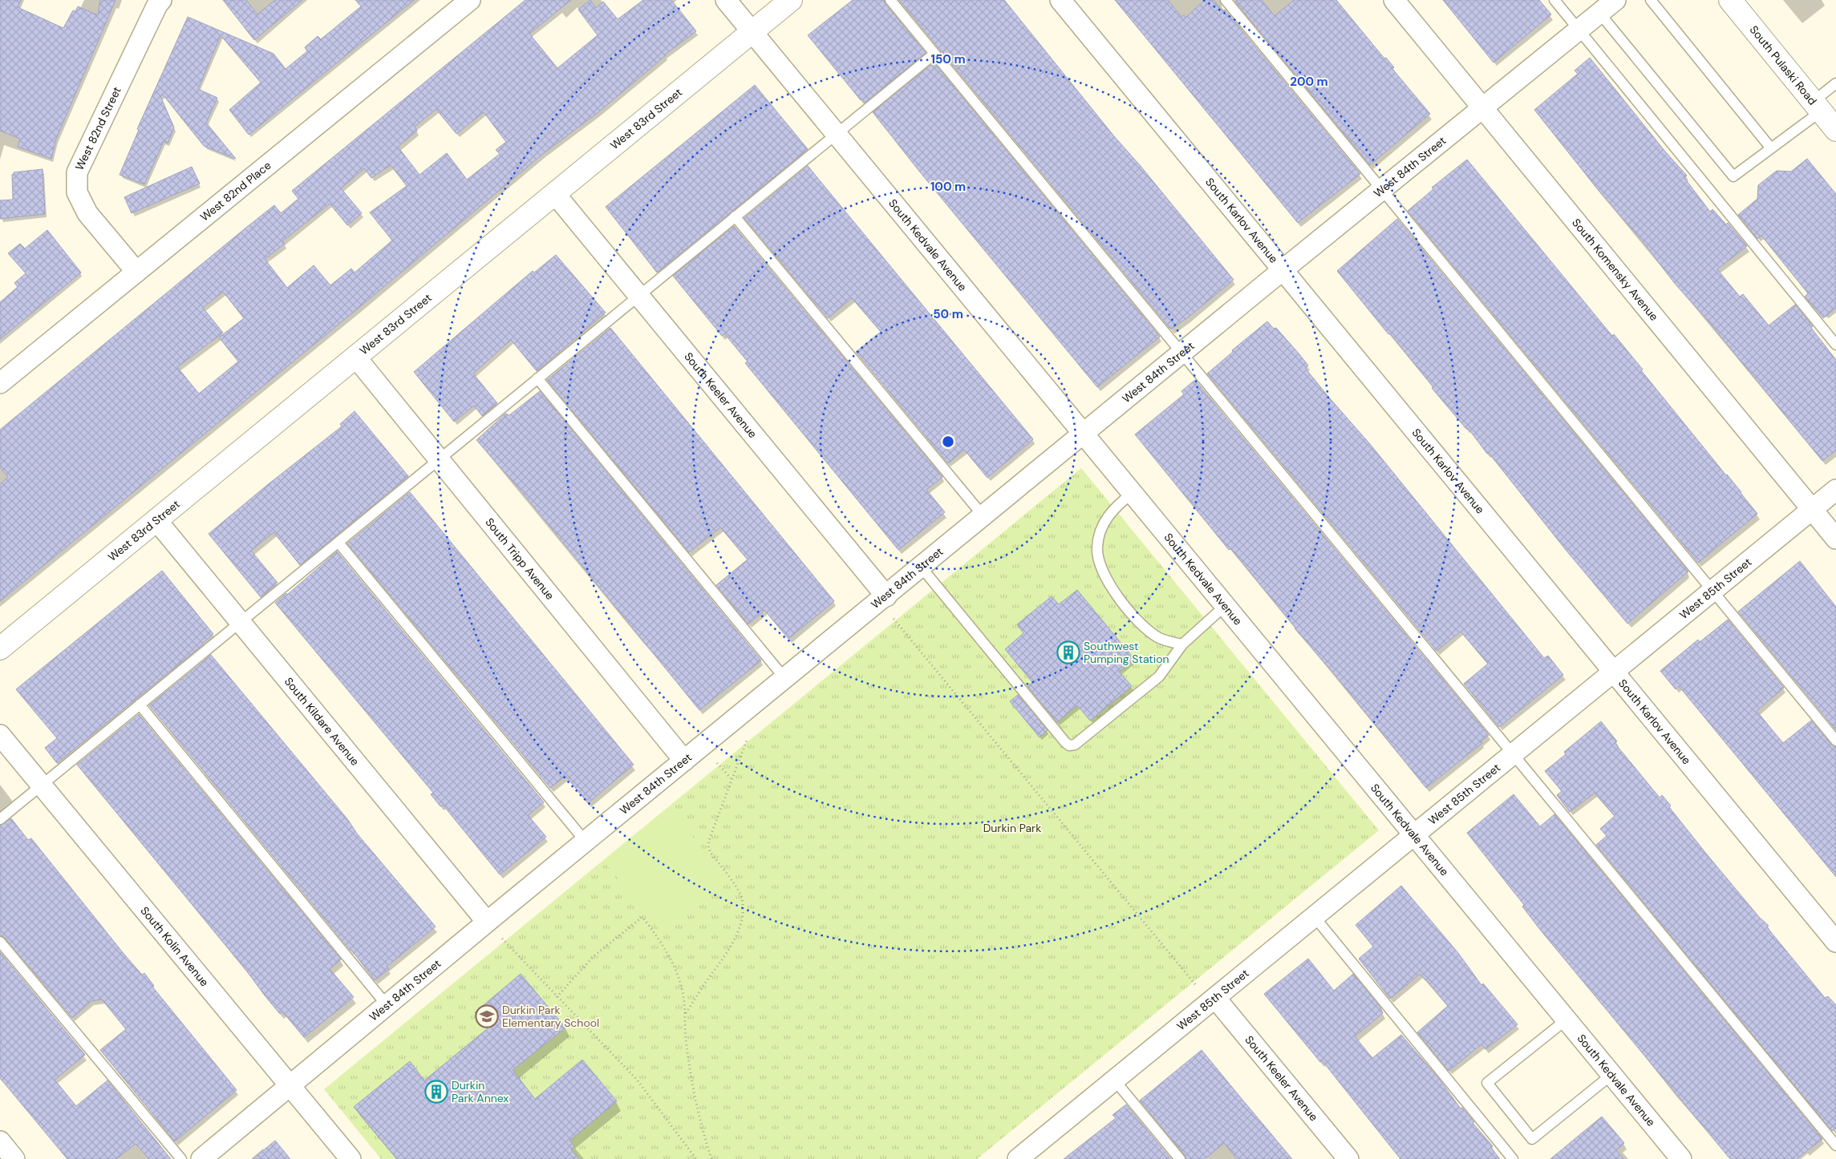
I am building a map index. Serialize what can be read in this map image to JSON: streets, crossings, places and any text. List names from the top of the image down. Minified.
{"streets":{"street":["South Pulaski Road","West 83rd Street","West 82nd Street","West 84th Street","West 82nd Place","South Karlov Avenue","South Kedvale Avenue","South Komensky Avenue","South Keeler Avenue","South Tripp Avenue","West 85th Street","South Kildare Avenue","South Kolin Avenue"]},"crossings":[["West 83rd Street","South Kedvale Avenue"],["West 83rd Street","South Keeler Avenue"],["West 83rd Street","South Tripp Avenue"],["West 83rd Street","South Kildare Avenue"],["West 82nd Street","West 82nd Place"],["West 84th Street","South Karlov Avenue"],["West 84th Street","South Kedvale Avenue"],["West 84th Street","South Komensky Avenue"],["West 84th Street","South Keeler Avenue"],["West 84th Street","South Tripp Avenue"],["West 84th Street","South Kildare Avenue"],["West 84th Street","South Kolin Avenue"],["South Karlov Avenue","West 85th Street"],["South Kedvale Avenue","West 85th Street"],["South Komensky Avenue","West 85th Street"],["South Keeler Avenue","West 85th Street"]],"parks":["Durkin Park"],"places":{"building":["Southwest Pumping Station","Durkin Park Annex"],"school or university":["Durkin Park Elementary School"]},"rings":["150 m","200 m","100 m","50 m"]}
